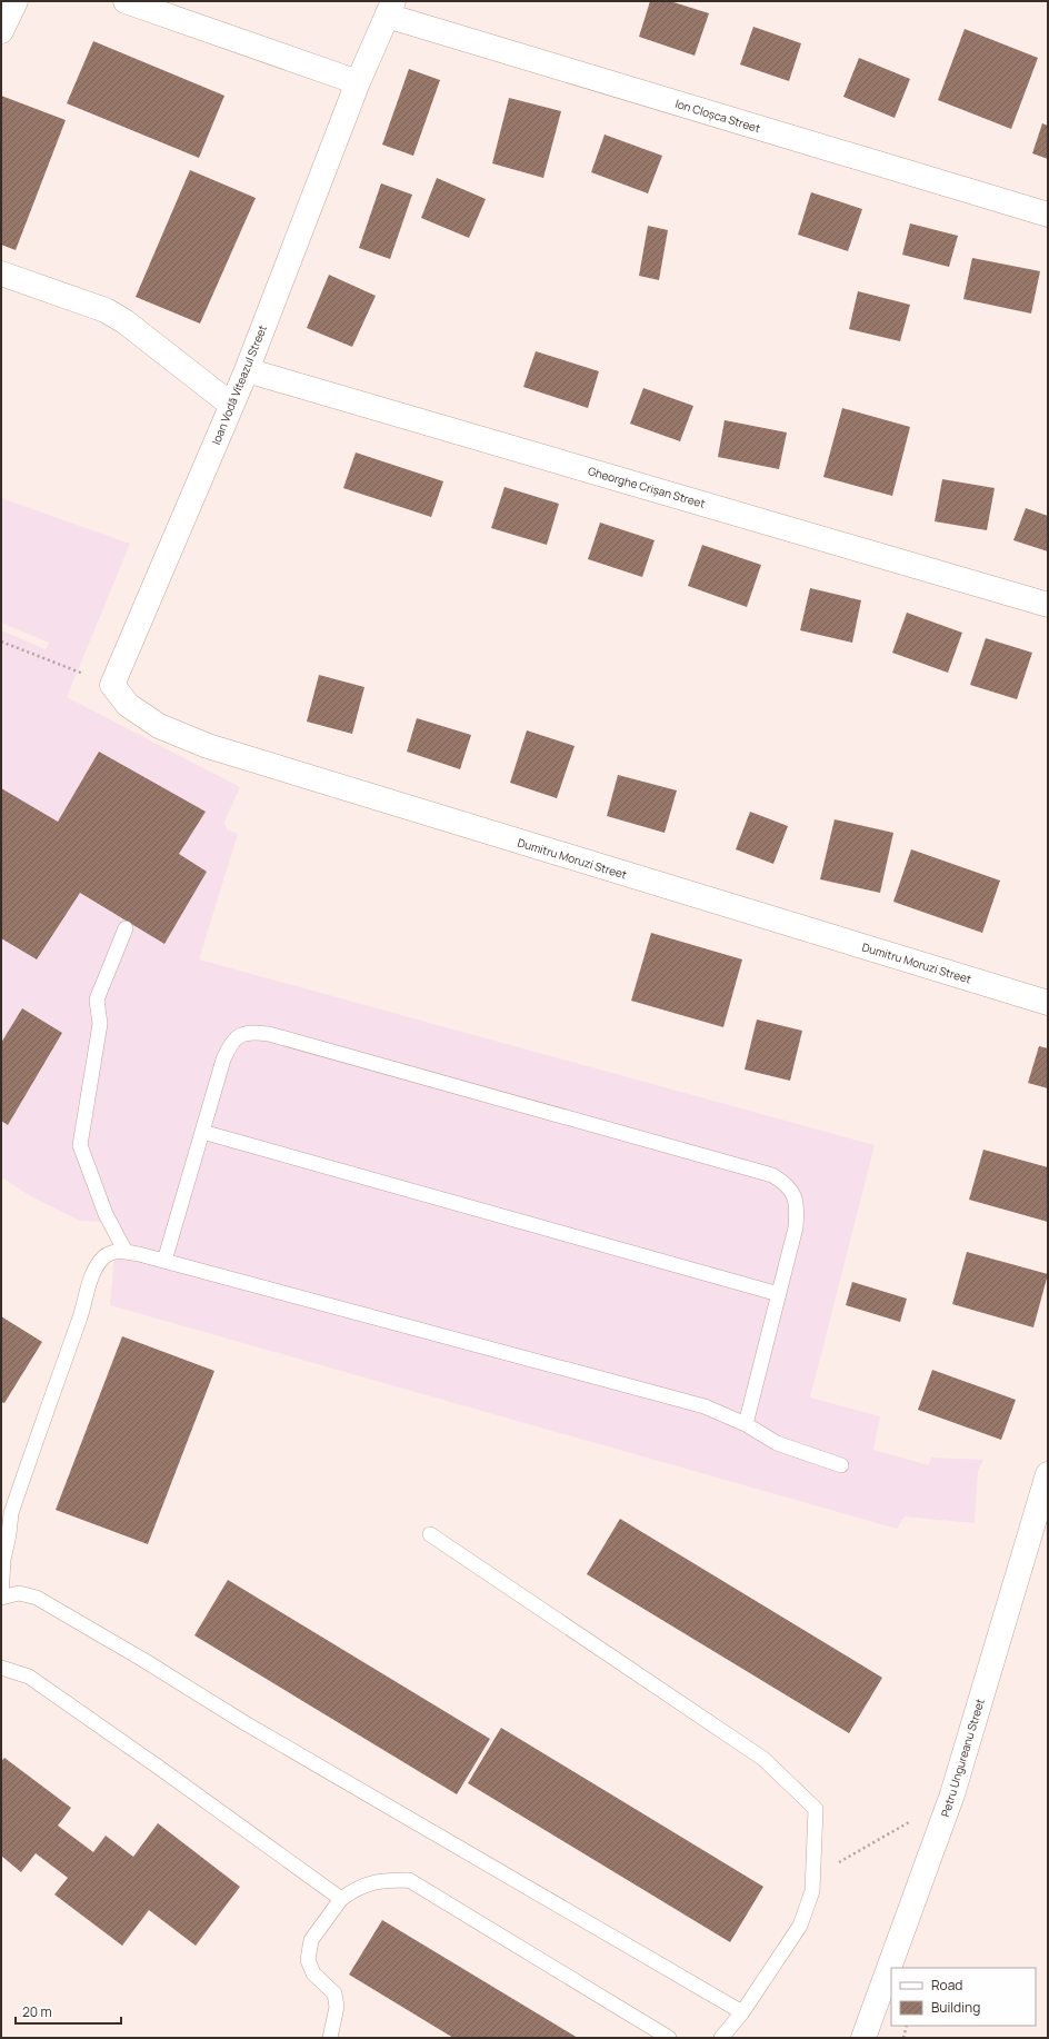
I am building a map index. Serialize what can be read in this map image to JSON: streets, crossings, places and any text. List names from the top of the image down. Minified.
{"streets":{"street":["Ion Cloșca Street","Ioan Vodă Viteazul Street","Gheorghe Crișan Street","Dumitru Moruzi Street","Petru Ungureanu Street"]},"crossings":[["Ion Cloșca Street","Ioan Vodă Viteazul Street"],["Ioan Vodă Viteazul Street","Gheorghe Crișan Street"],["Ioan Vodă Viteazul Street","Dumitru Moruzi Street"]],"legend":["Road","Building"],"scale_bar":"20 m"}
